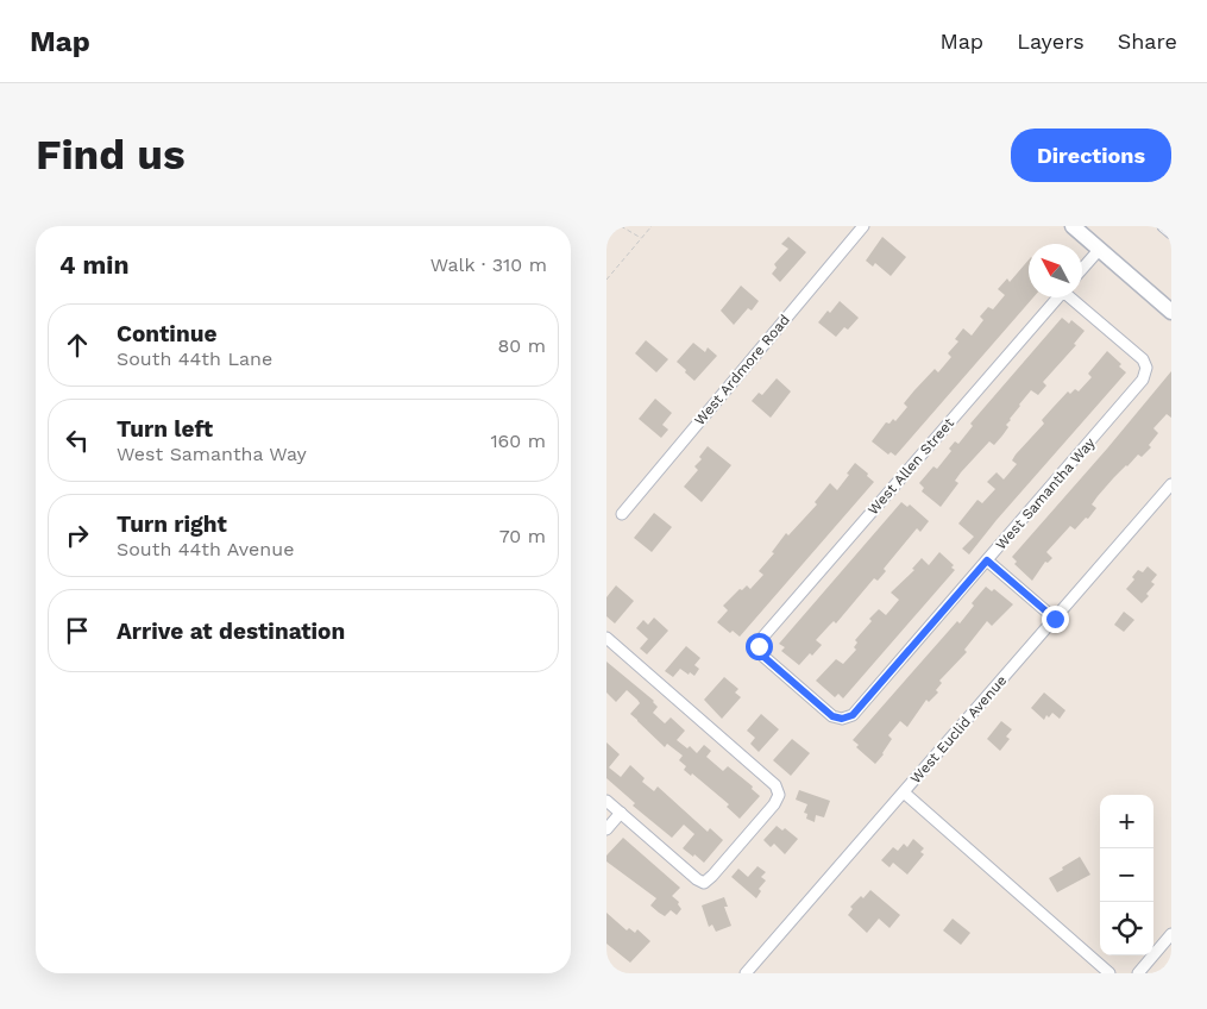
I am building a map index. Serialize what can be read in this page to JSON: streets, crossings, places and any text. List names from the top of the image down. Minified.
{"streets":{"street":["West Ardmore Road","West Allen Street","West Samantha Way","West Euclid Avenue"]},"crossings":[["West Allen Street","West Samantha Way"]],"north":"top left","page":{"header":"Map","nav":["Map","Layers","Share"],"buttons":"Directions","title":"Find us","heading":["4 min","Walk · 310 m"],"list":[["Continue","South 44th Lane","80 m"],["Turn left","West Samantha Way","160 m"],["Turn right","South 44th Avenue","70 m"],"Arrive at destination"],"map_buttons":["+","−"]}}
